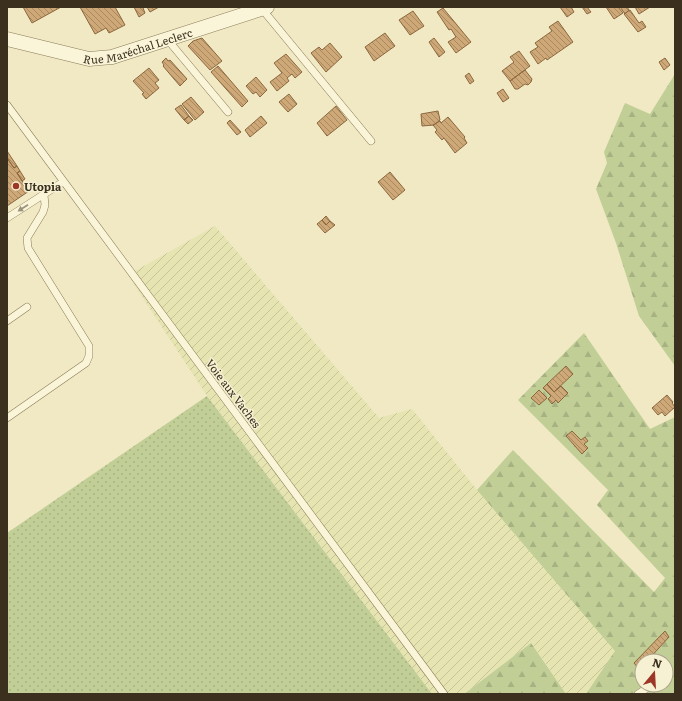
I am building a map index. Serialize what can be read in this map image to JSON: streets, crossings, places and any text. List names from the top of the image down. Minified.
{"streets":{"street":["Rue Maréchal Leclerc"],"lane":["Voie aux Vaches"]},"places":["Utopia"],"north":"top"}
